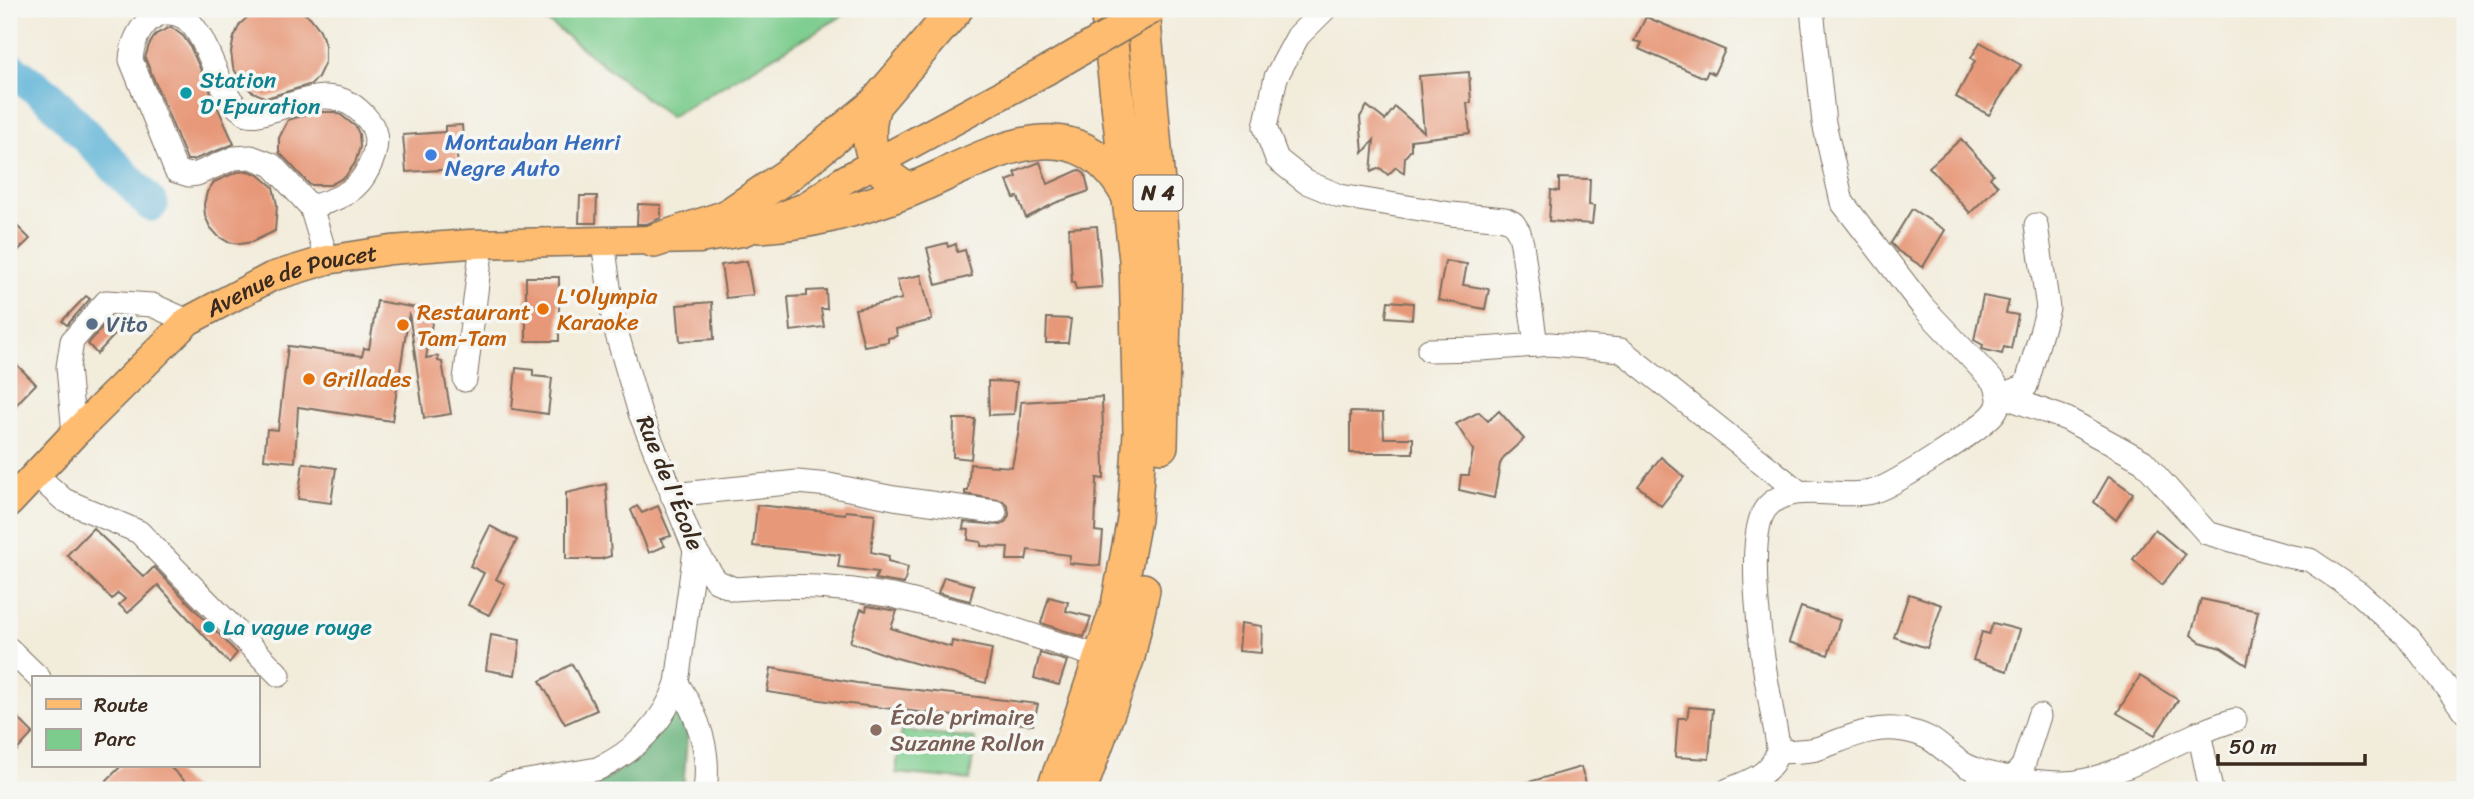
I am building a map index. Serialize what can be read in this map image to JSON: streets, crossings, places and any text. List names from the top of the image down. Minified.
{"streets":{"highway":["N 4"],"main road":["Avenue de Poucet"],"street":["Rue de l'École"]},"crossings":[["N 4","Rue de l'École"],["Avenue de Poucet","Rue de l'École"]],"places":["Station D'Epuration","Montauban Henri Negre Auto","L'Olympia Karaoke","Vito","Restaurant Tam-Tam","Grillades","La vague rouge","École primaire Suzanne Rollon"],"legend":["Route","Parc"],"scale_bar":"50 m"}
